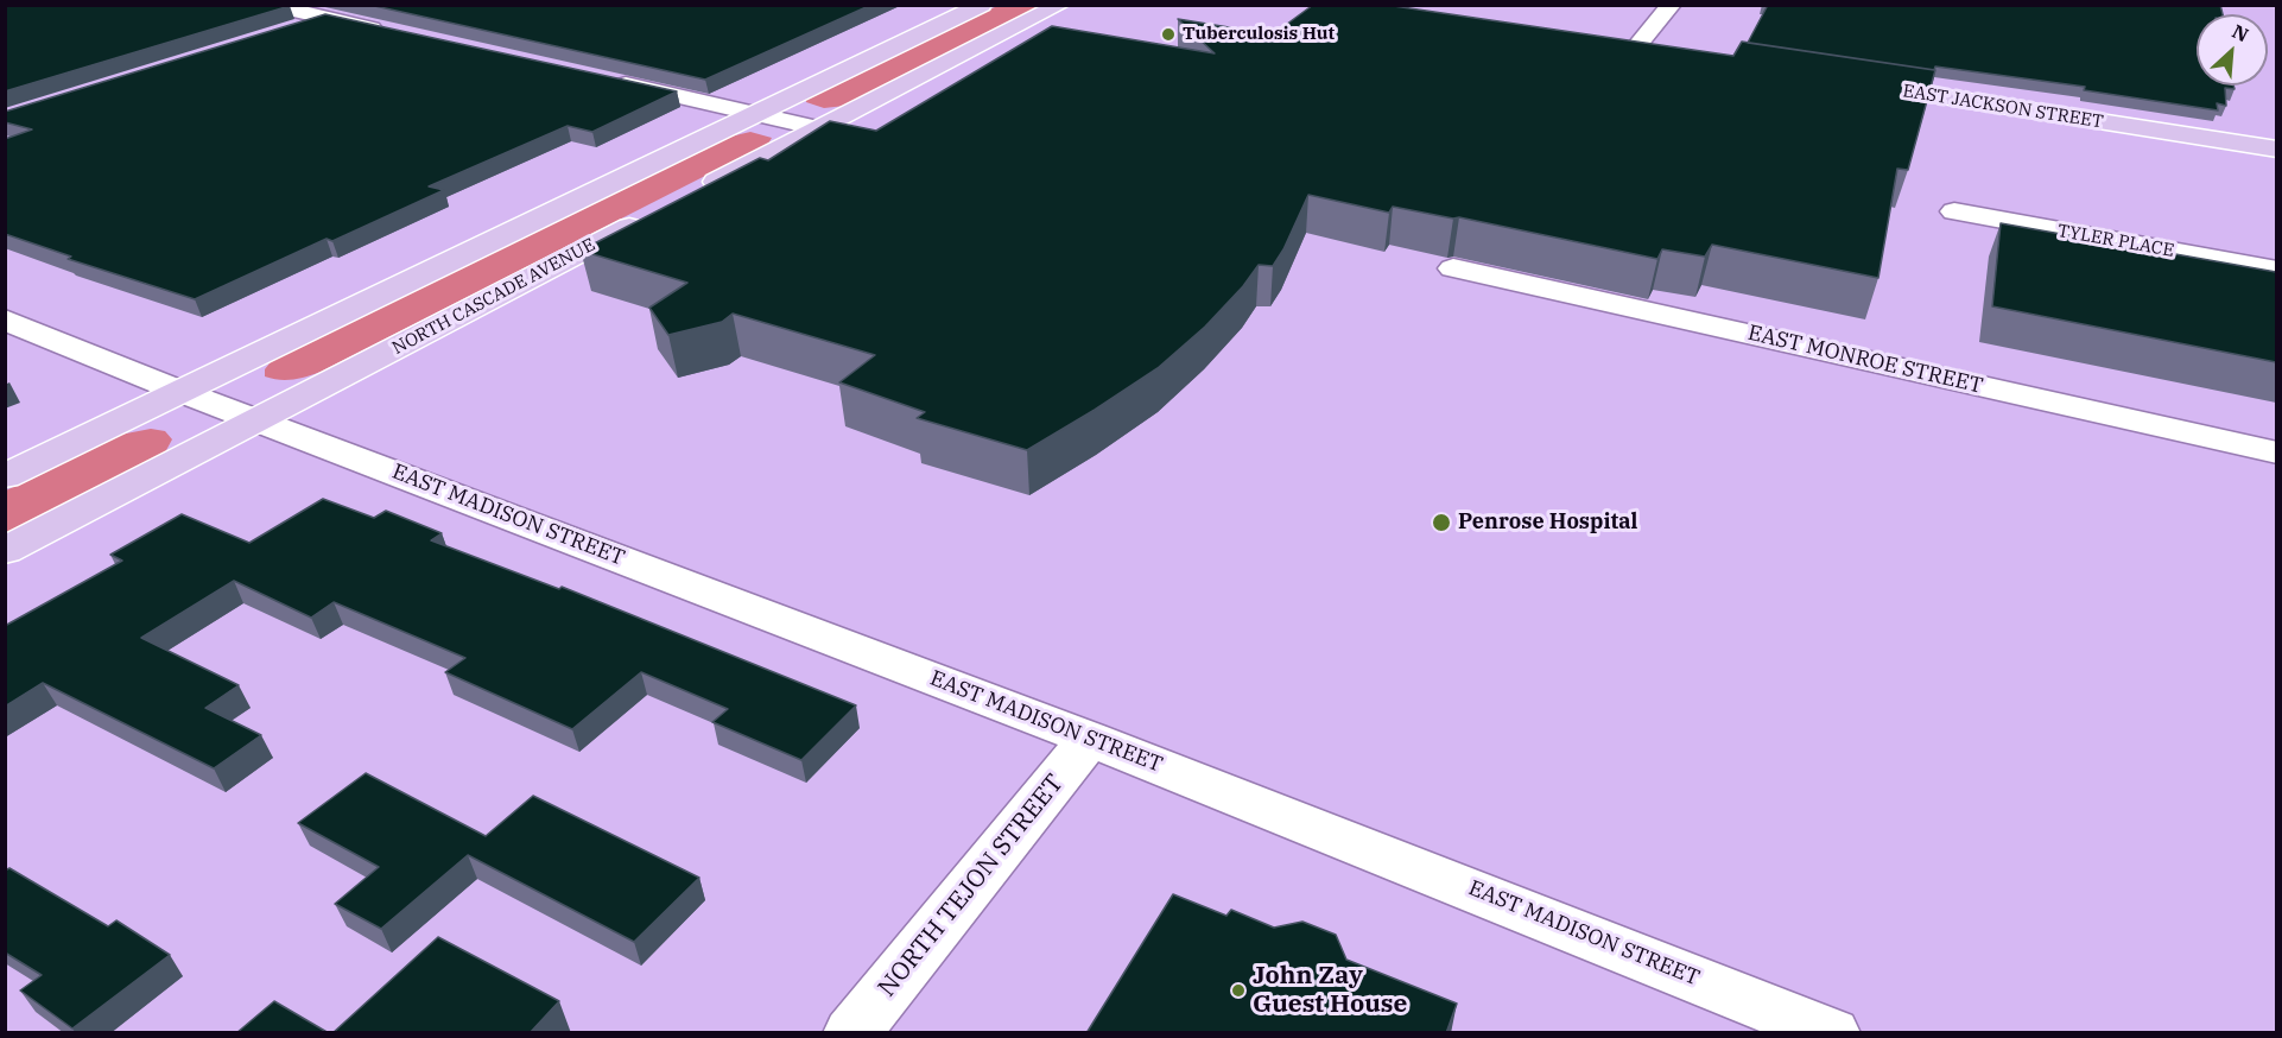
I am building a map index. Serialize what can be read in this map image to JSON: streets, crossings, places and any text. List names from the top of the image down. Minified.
{"streets":{"main road":["EAST JACKSON STREET","NORTH CASCADE AVENUE"],"street":["TYLER PLACE","EAST MONROE STREET","EAST MADISON STREET","NORTH TEJON STREET"]},"crossings":[["NORTH CASCADE AVENUE","EAST MADISON STREET"],["EAST MADISON STREET","NORTH TEJON STREET"]],"places":["Tuberculosis Hut","Penrose Hospital","John Zay Guest House"],"north":"top right"}
